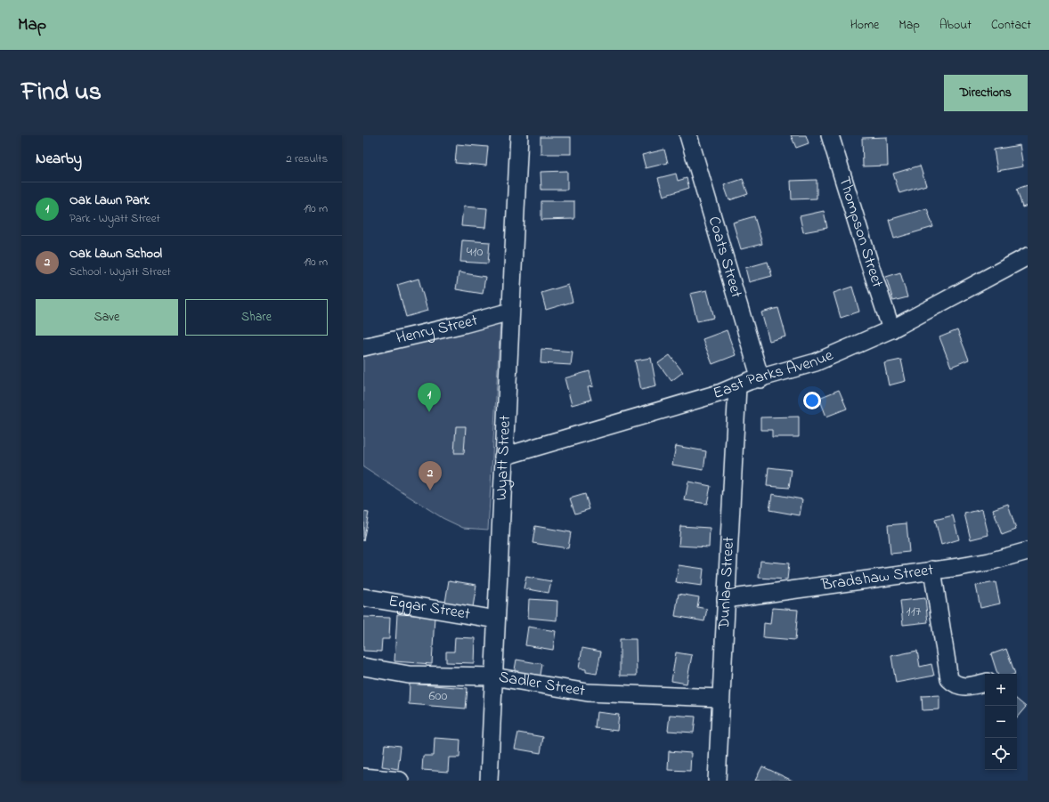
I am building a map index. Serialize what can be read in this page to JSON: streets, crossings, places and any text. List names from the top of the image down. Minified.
{"streets":{"street":["Thompson Street","Coats Street","Henry Street","East Parks Avenue","Wyatt Street","Bradshaw Street","Dunlap Street","Eggar Street","Sadler Street"]},"crossings":[["Thompson Street","East Parks Avenue"],["Coats Street","East Parks Avenue"],["Henry Street","Wyatt Street"],["East Parks Avenue","Wyatt Street"],["East Parks Avenue","Dunlap Street"],["Wyatt Street","Eggar Street"],["Wyatt Street","Sadler Street"],["Bradshaw Street","Dunlap Street"],["Dunlap Street","Sadler Street"]],"house_numbers":["410","117","600"],"page":{"header":"Map","nav":["Home","Map","About","Contact"],"title":"Find us","buttons":["Directions",["Save","Share"]],"heading":["Nearby","2 results"],"list":[{"mark":"1","name":"Oak Lawn Park","note":"Park · Wyatt Street","value":"190 m"},{"mark":"2","name":"Oak Lawn School","note":"School · Wyatt Street","value":"190 m"}],"pins":["1","2"],"map_buttons":["+","−"]}}
